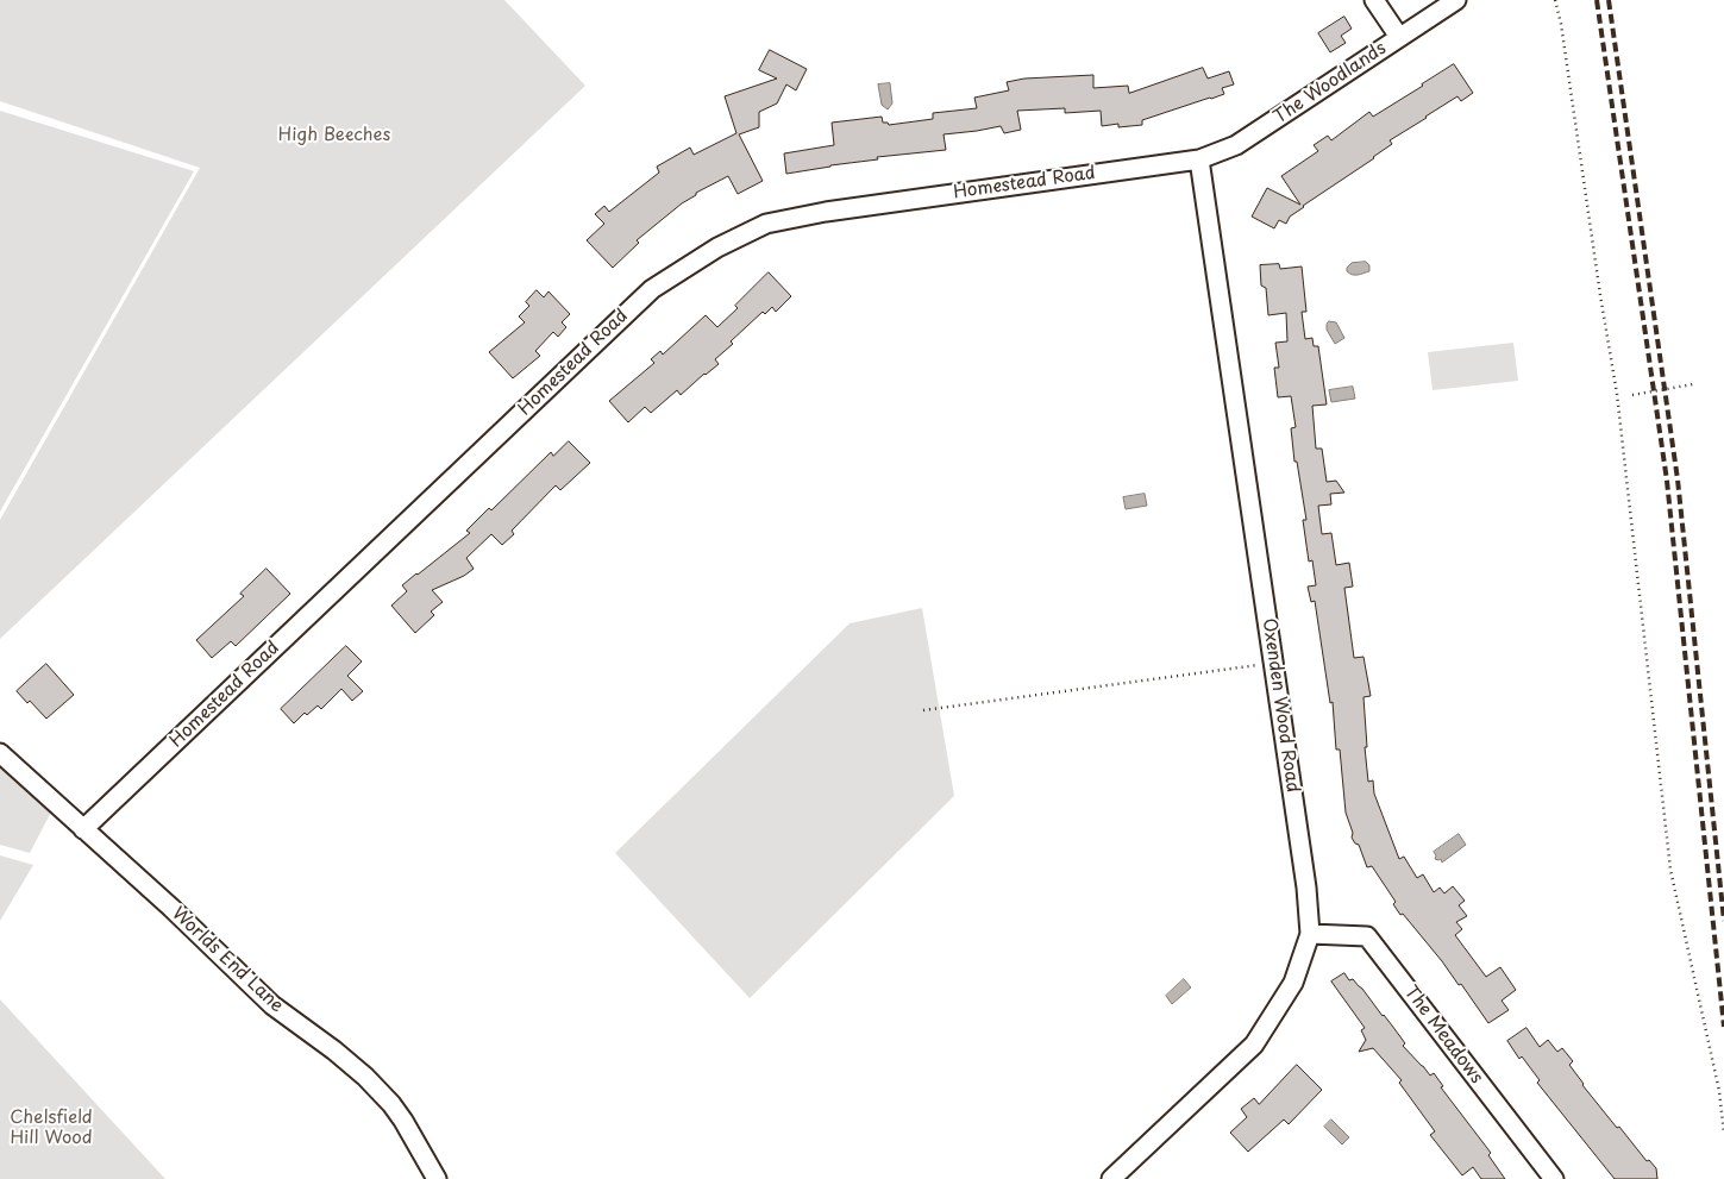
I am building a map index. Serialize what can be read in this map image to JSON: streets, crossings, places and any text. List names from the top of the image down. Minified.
{"streets":{"street":["The Woodlands","Homestead Road","Oxenden Wood Road","Worlds End Lane","The Meadows"]},"crossings":[["The Woodlands","Homestead Road"],["The Woodlands","Oxenden Wood Road"],["Homestead Road","Oxenden Wood Road"],["Homestead Road","Worlds End Lane"],["Oxenden Wood Road","The Meadows"]],"parks":["High Beeches","Chelsfield Hill Wood"]}
